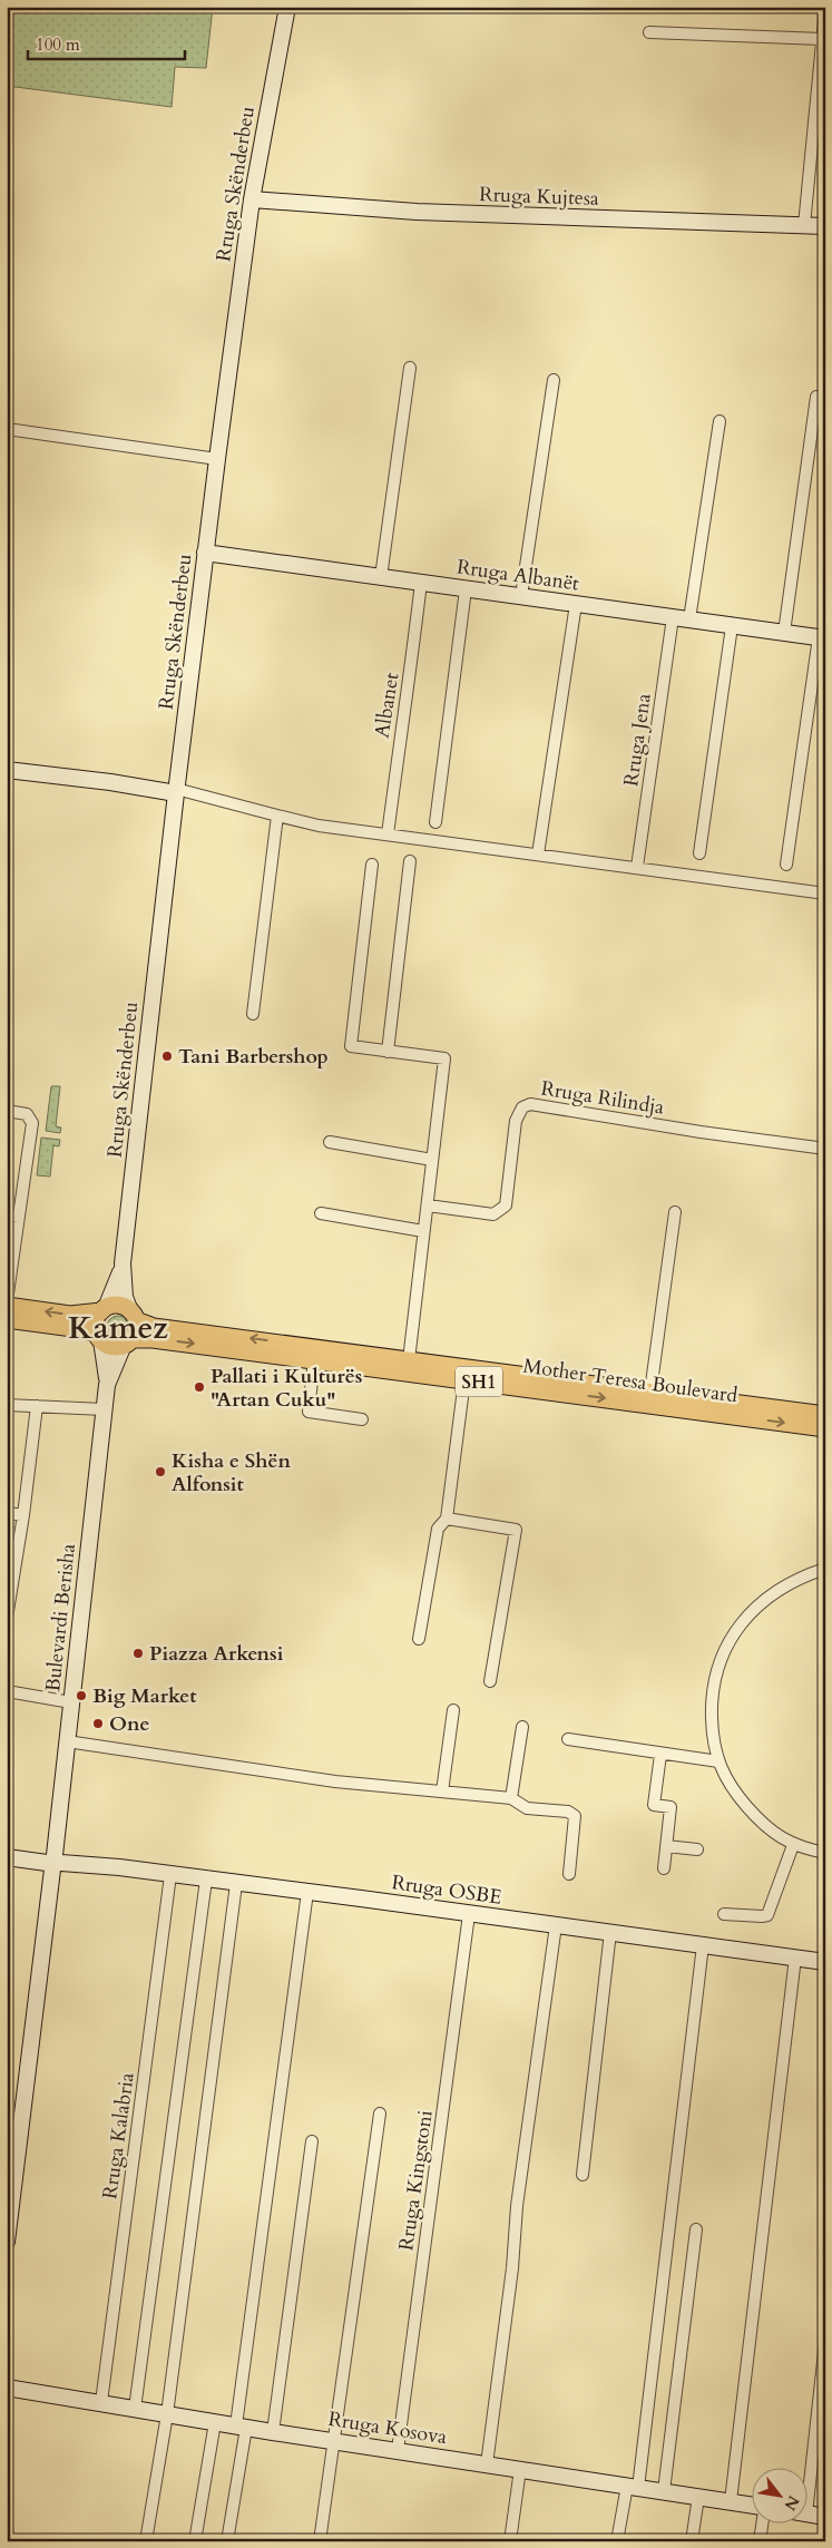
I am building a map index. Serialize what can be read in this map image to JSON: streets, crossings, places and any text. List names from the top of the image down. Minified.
{"streets":{"main road":["Mother Teresa Boulevard","SH1"],"street":["Rruga Skënderbeu","Rruga Kujtesa","Rruga Albanët","Albanet","Rruga Jena","Rruga Rilindja","Bulevardi Berisha","Rruga OSBE","Rruga Kalabria","Rruga Kingstoni","Rruga Kosova"]},"crossings":[["Rruga Skënderbeu","Rruga Kujtesa"],["Rruga Skënderbeu","Rruga Albanët"],["Rruga Skënderbeu","Mother Teresa Boulevard"],["Rruga Skënderbeu","Bulevardi Berisha"],["Rruga Albanët","Albanet"],["Rruga Albanët","Rruga Jena"],["Mother Teresa Boulevard","Bulevardi Berisha"],["Bulevardi Berisha","Rruga OSBE"],["Rruga OSBE","Rruga Kalabria"],["Rruga OSBE","Rruga Kingstoni"],["Rruga Kalabria","Rruga Kosova"],["Rruga Kingstoni","Rruga Kosova"]],"districts":["Kamez"],"places":["Tani Barbershop","Pallati i Kulturës \"Artan Cuku\"","Kisha e Shën Alfonsit","Piazza Arkensi","Big Market","One"],"scale_bar":"100 m","north":"bottom right"}
